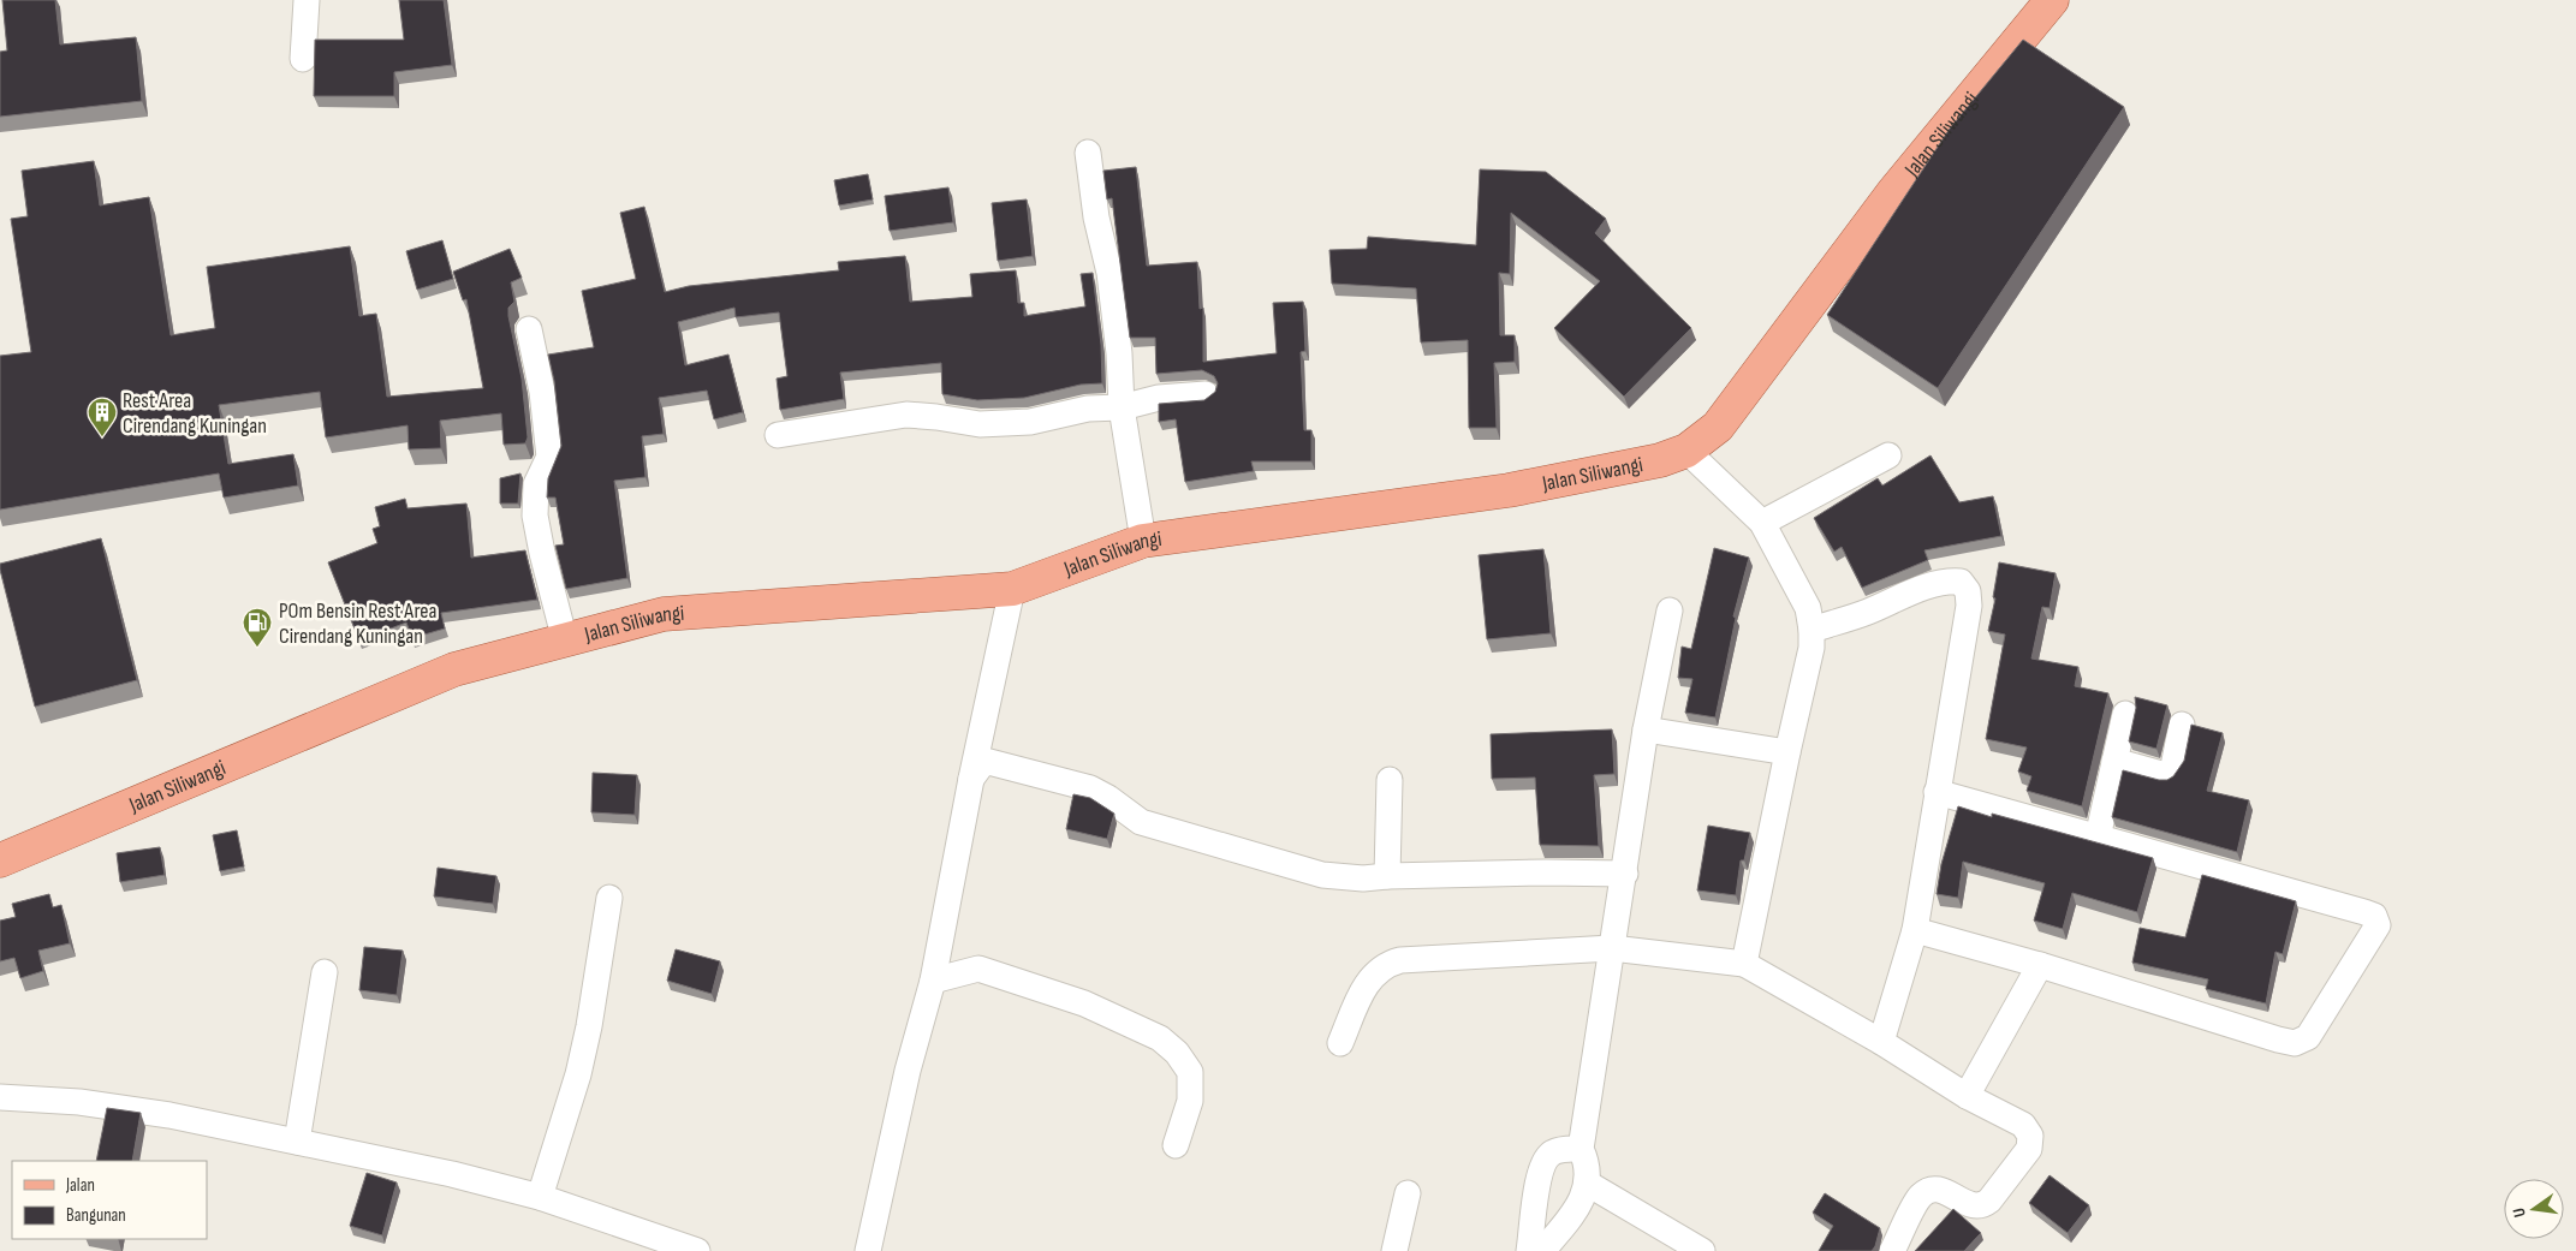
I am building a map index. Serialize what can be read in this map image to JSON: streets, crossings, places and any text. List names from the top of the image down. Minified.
{"streets":{"main road":["Jalan Siliwangi"]},"places":{"building":["Rest Area Cirendang Kuningan"],"fuel station":["POm Bensin Rest Area Cirendang Kuningan"]},"legend":["Jalan","Bangunan"],"north":"left"}
